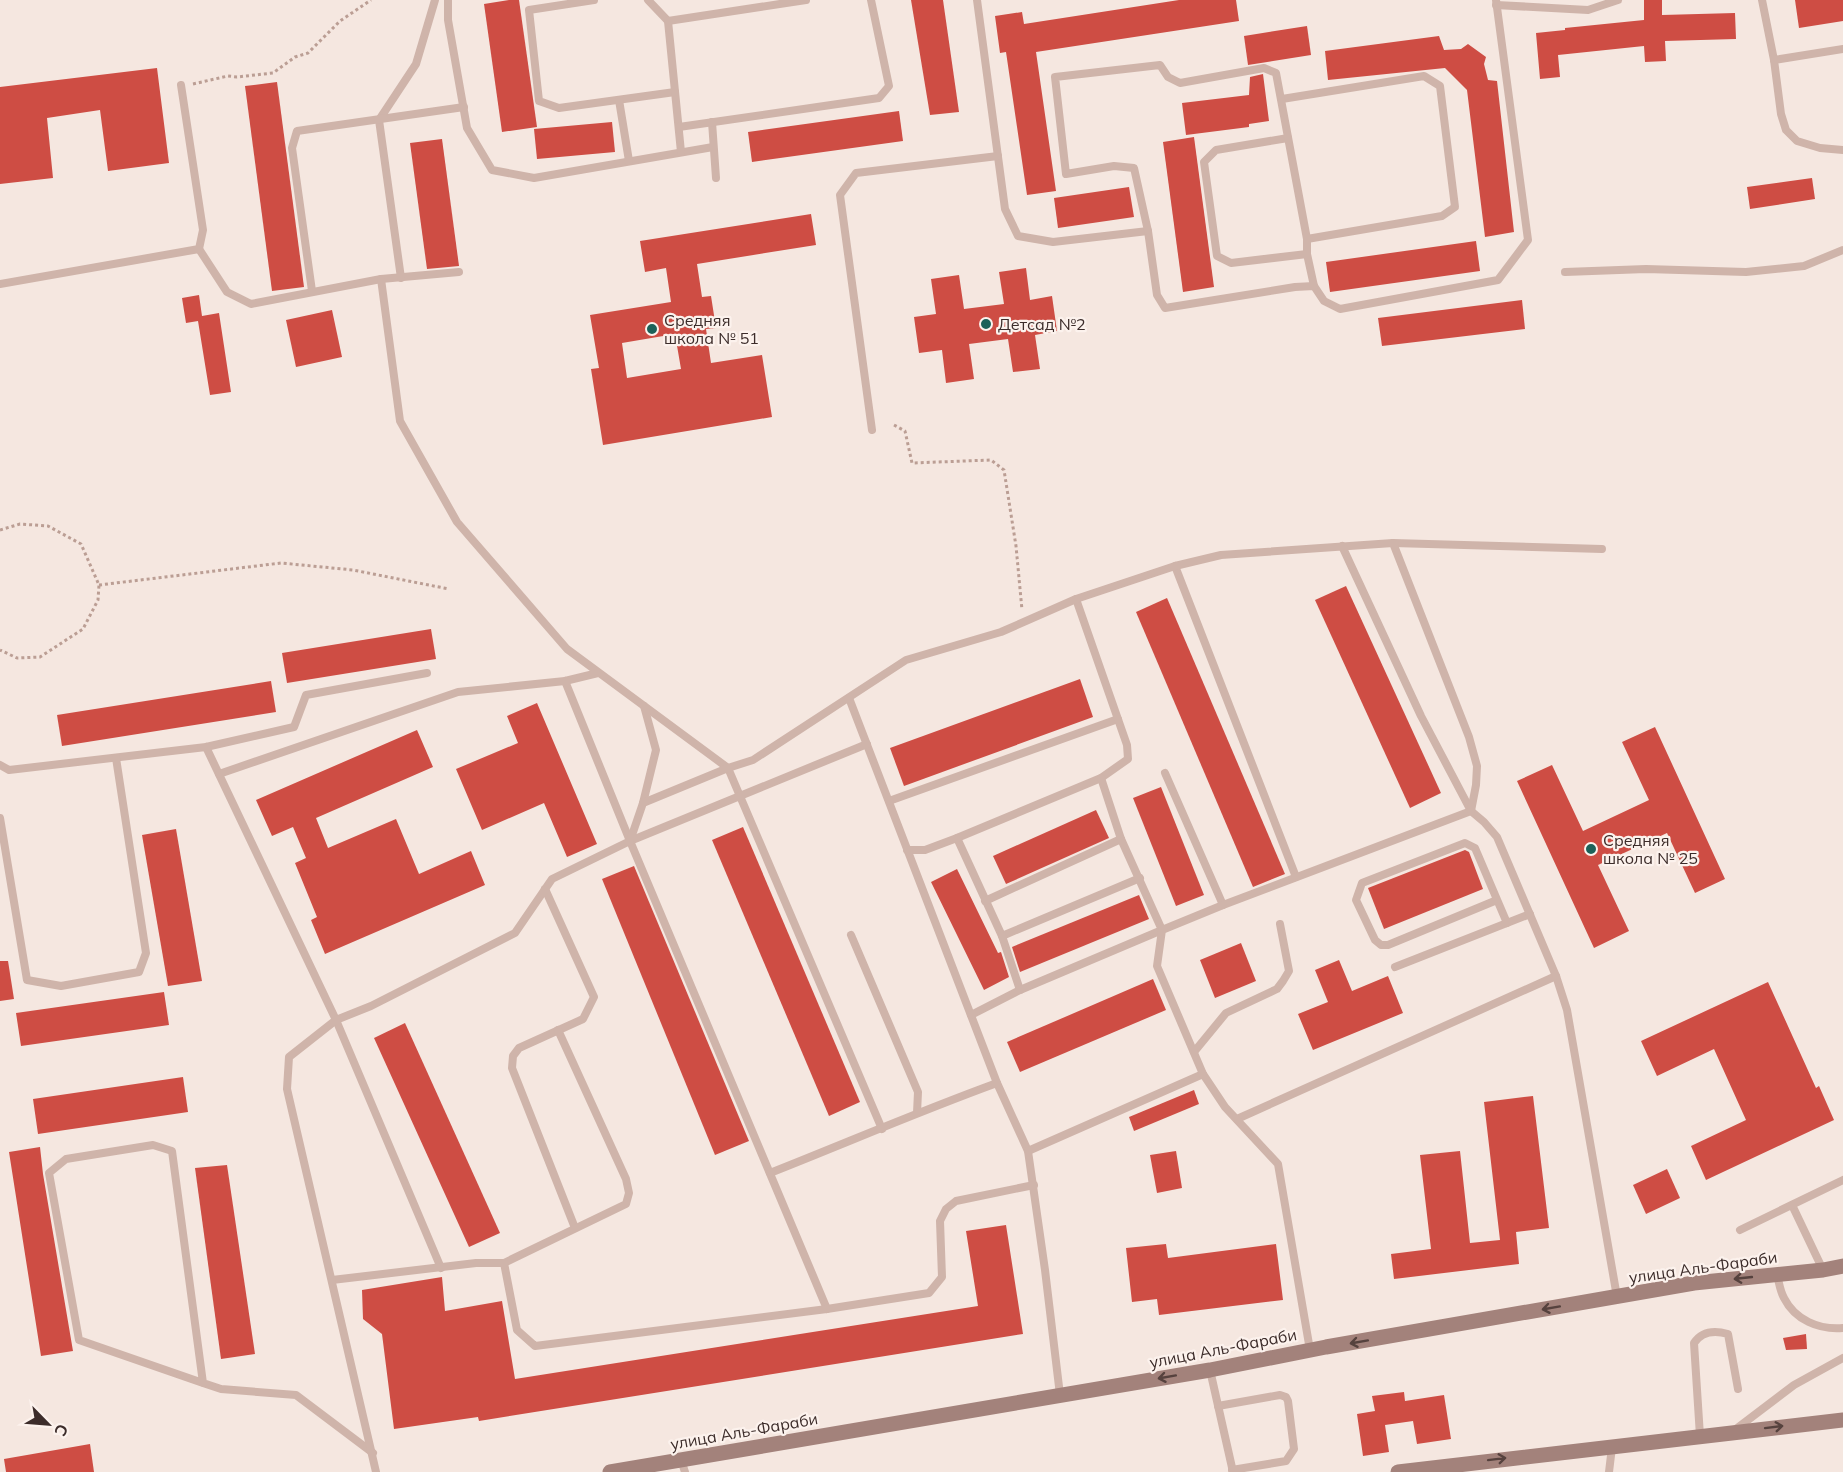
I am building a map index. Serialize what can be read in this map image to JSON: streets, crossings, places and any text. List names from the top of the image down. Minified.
{"streets":{"main road":["улица Аль-Фараби"]},"one_way":["улица Аль-Фараби"],"places":["Детсад №2","Средняя школа № 51","Средняя школа № 25"],"north":"bottom right"}
